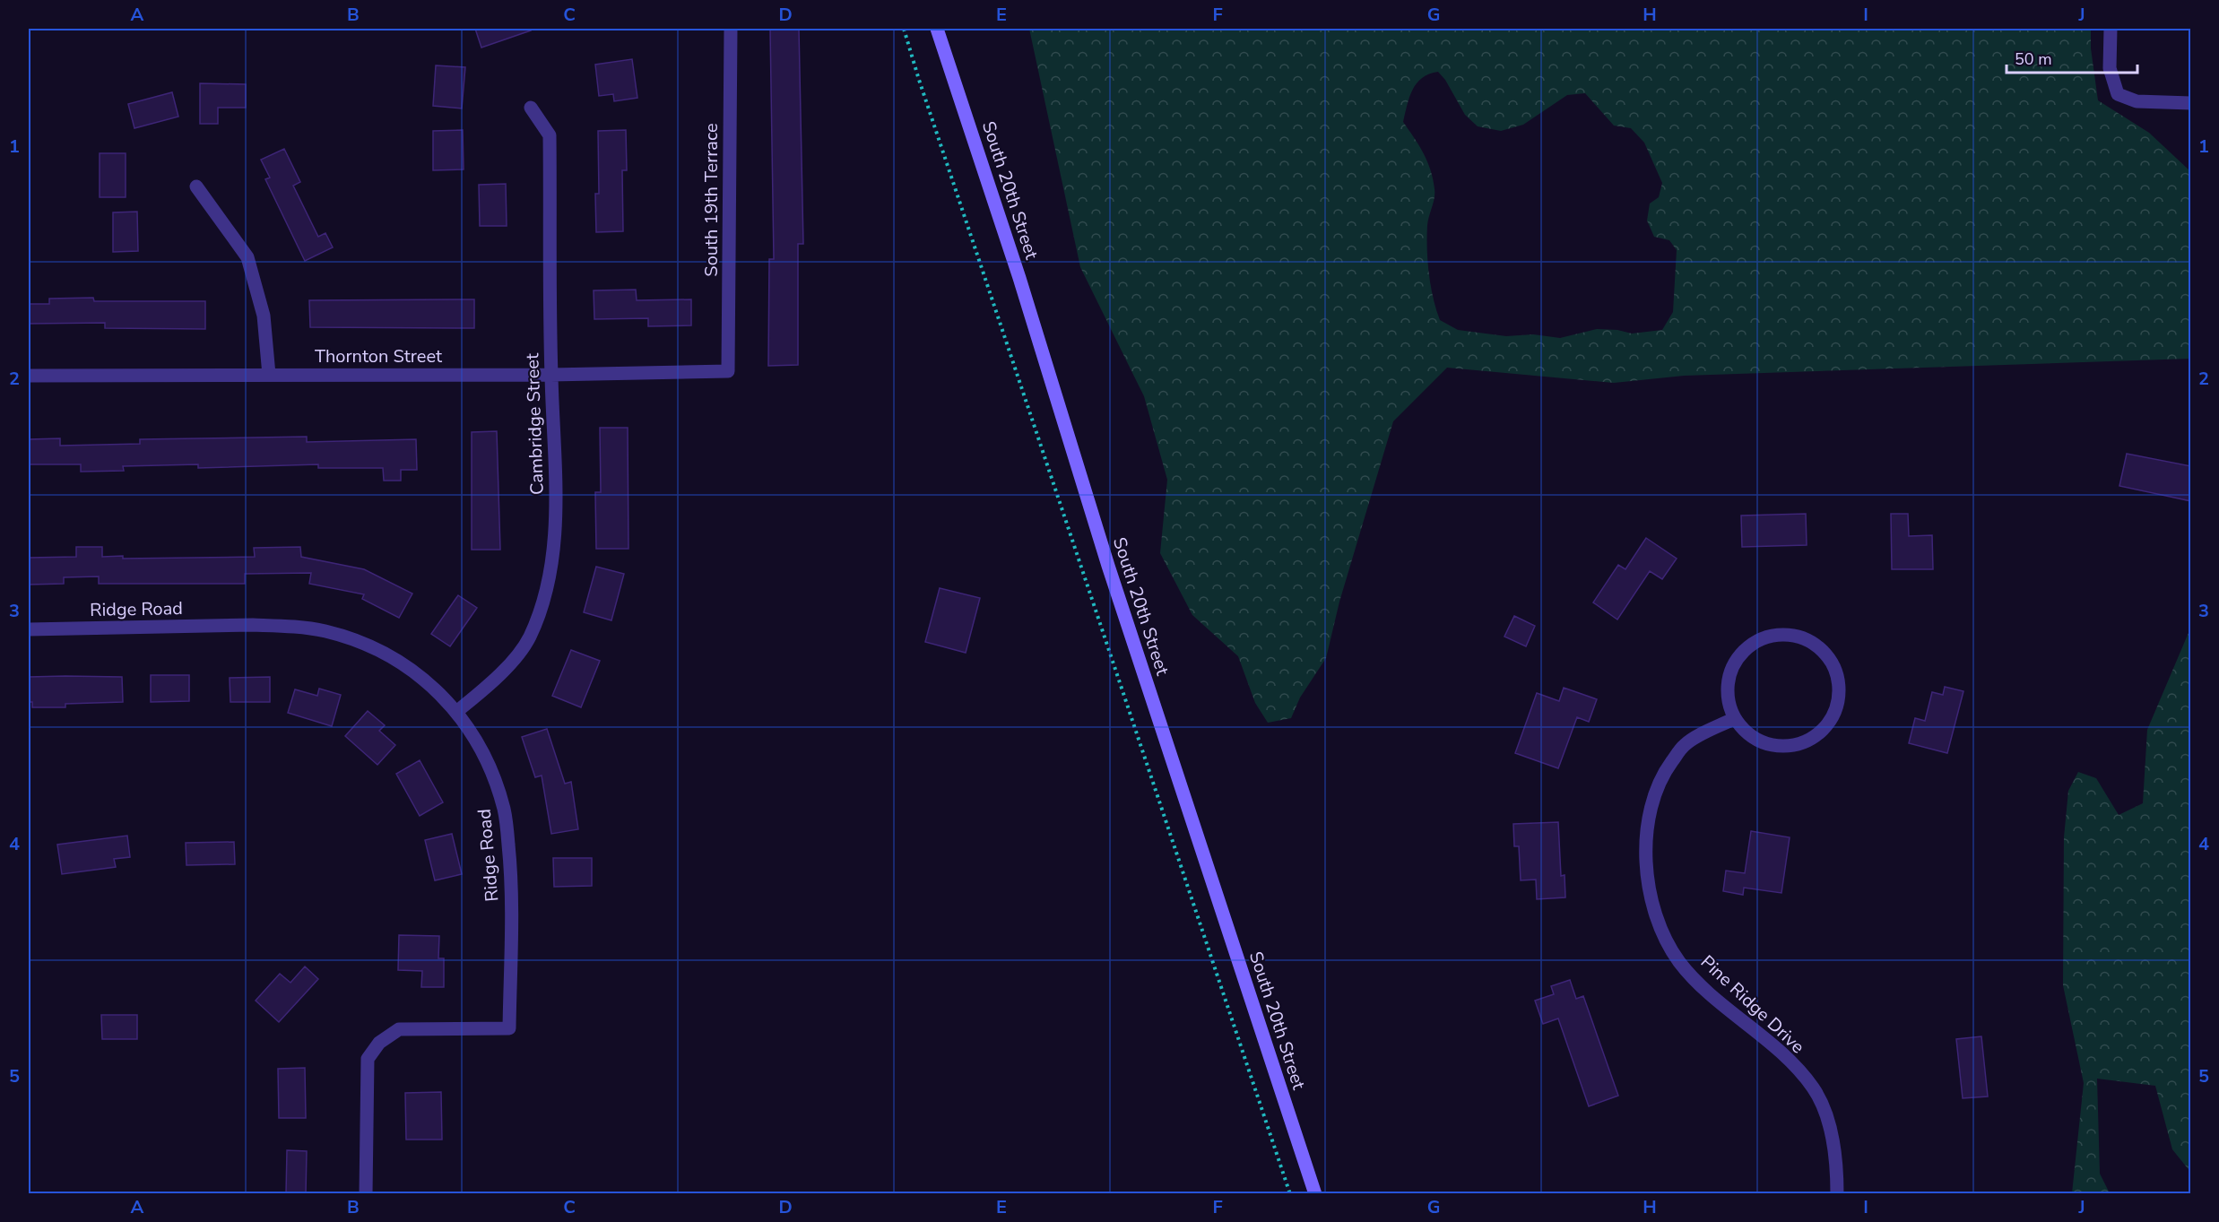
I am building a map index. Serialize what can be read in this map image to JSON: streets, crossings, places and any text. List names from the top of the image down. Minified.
{"streets":{"main road":["South 20th Street"],"street":["South 19th Terrace","Thornton Street","Cambridge Street","Ridge Road","Pine Ridge Drive"]},"crossings":[["South 19th Terrace","Thornton Street"],["Thornton Street","Cambridge Street"],["Cambridge Street","Ridge Road"]],"scale_bar":"50 m","grid":{"columns":["A","B","C","D","E","F","G","H","I","J"],"rows":["1","2","3","4","5"]}}
